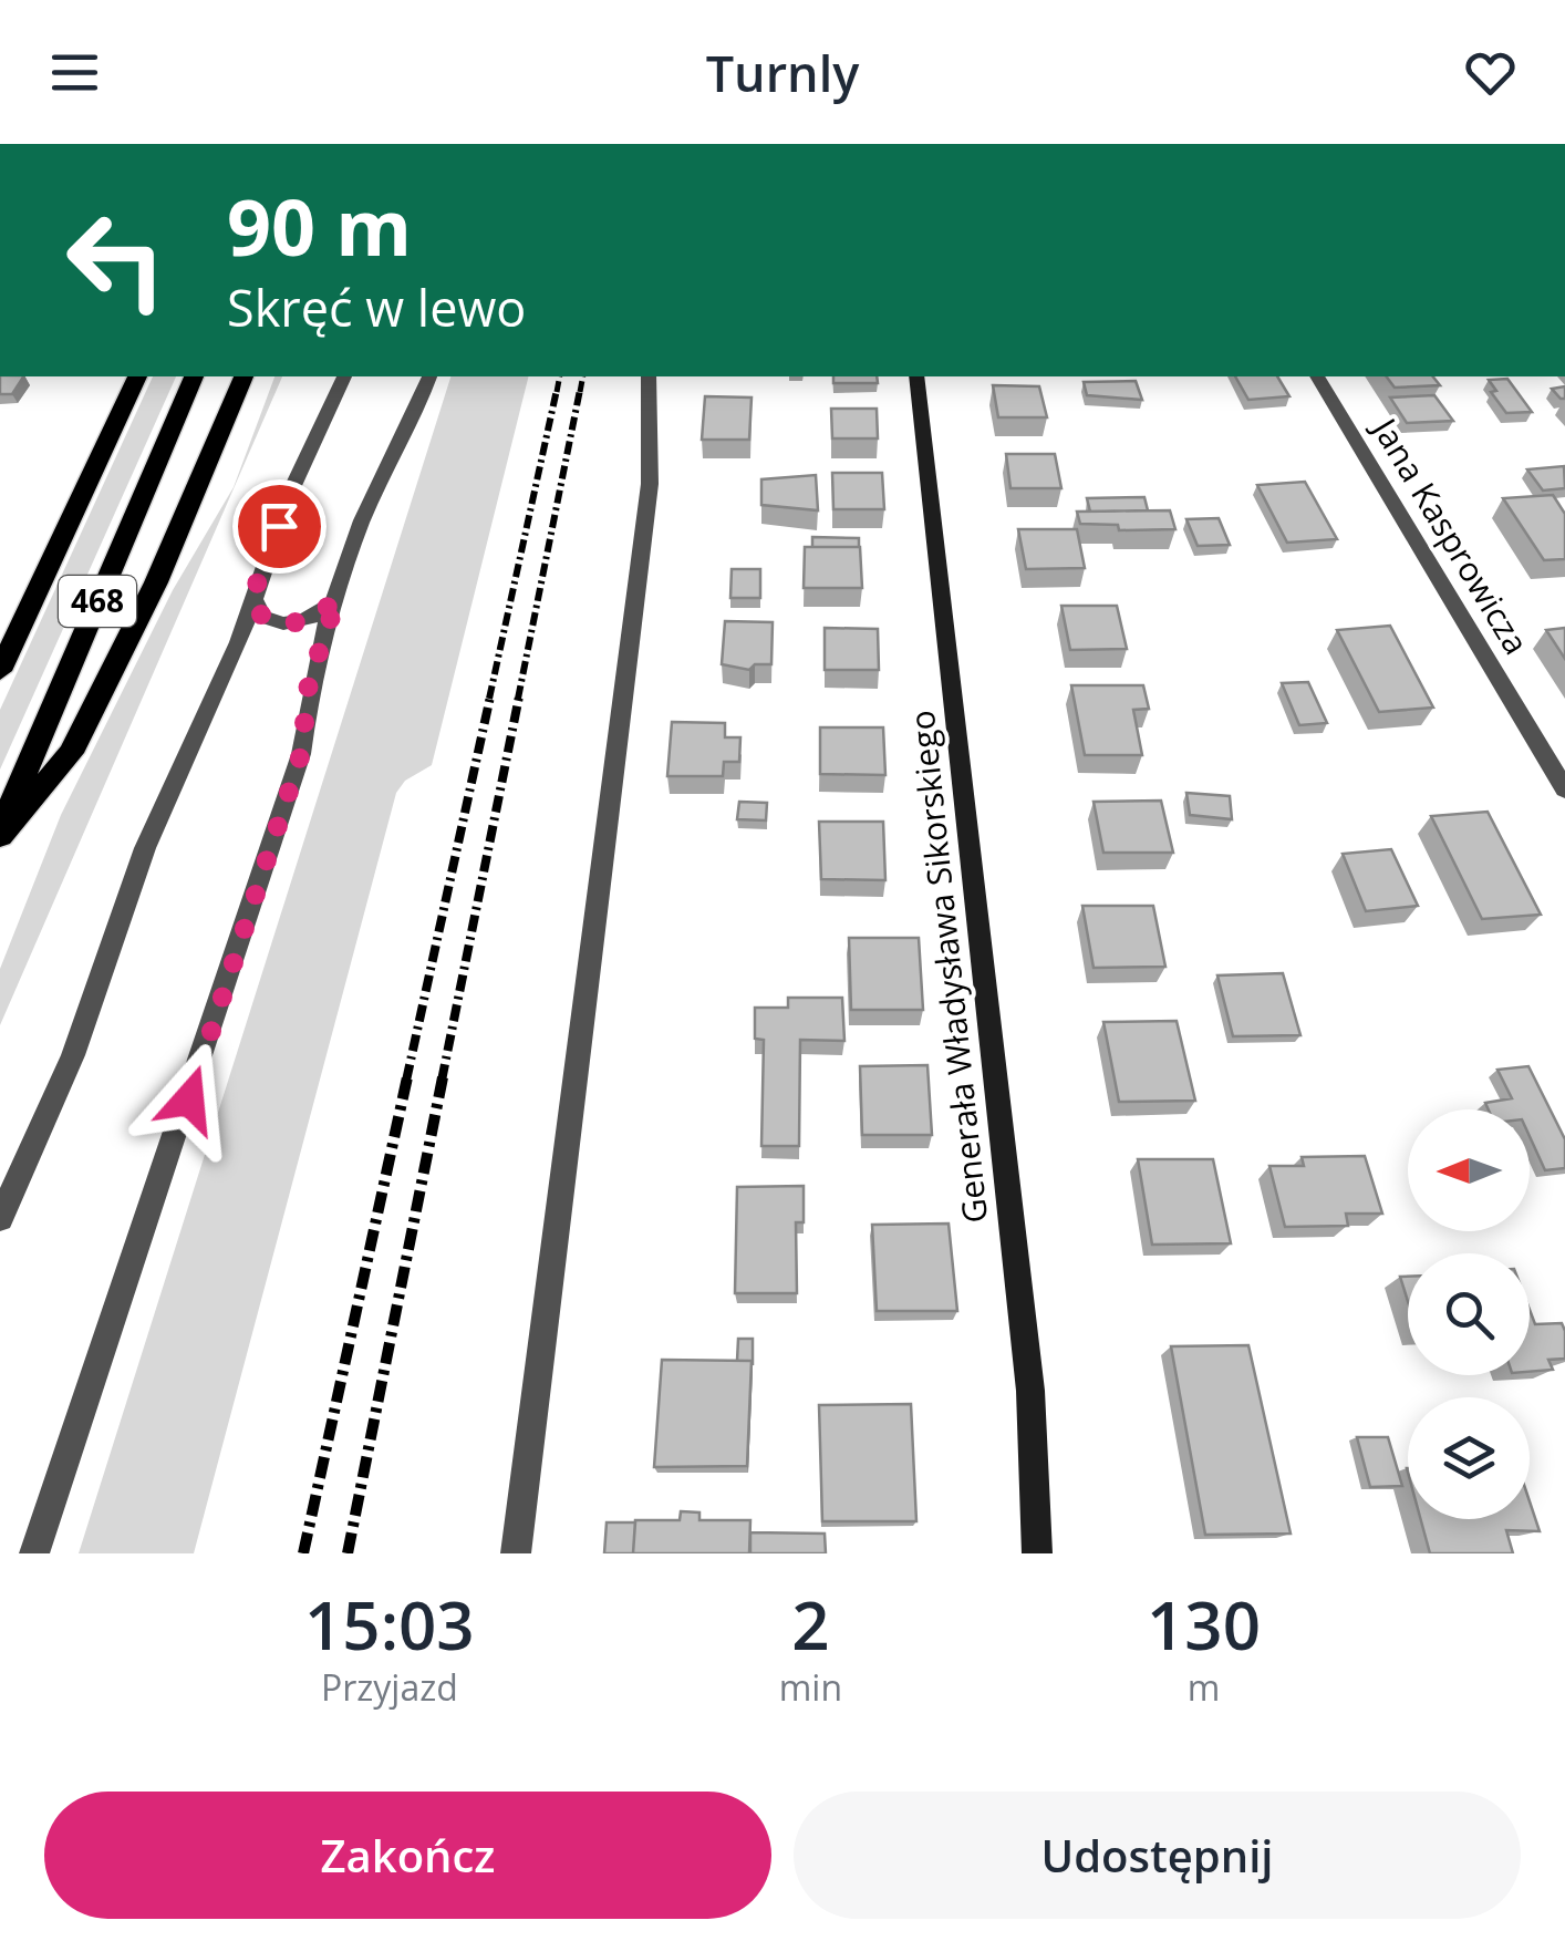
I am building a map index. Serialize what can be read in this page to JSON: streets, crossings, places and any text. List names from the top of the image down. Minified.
{"streets":{"main road":["468"],"street":["Jana Kasprowicza","Generała Władysława Sikorskiego"]},"north":"left","page":{"header":"Turnly","turn":["90 m","Skręć w lewo"],"eta":["15:03","Przyjazd","2","min","130","m"],"buttons":["Zakończ","Udostępnij"]}}
